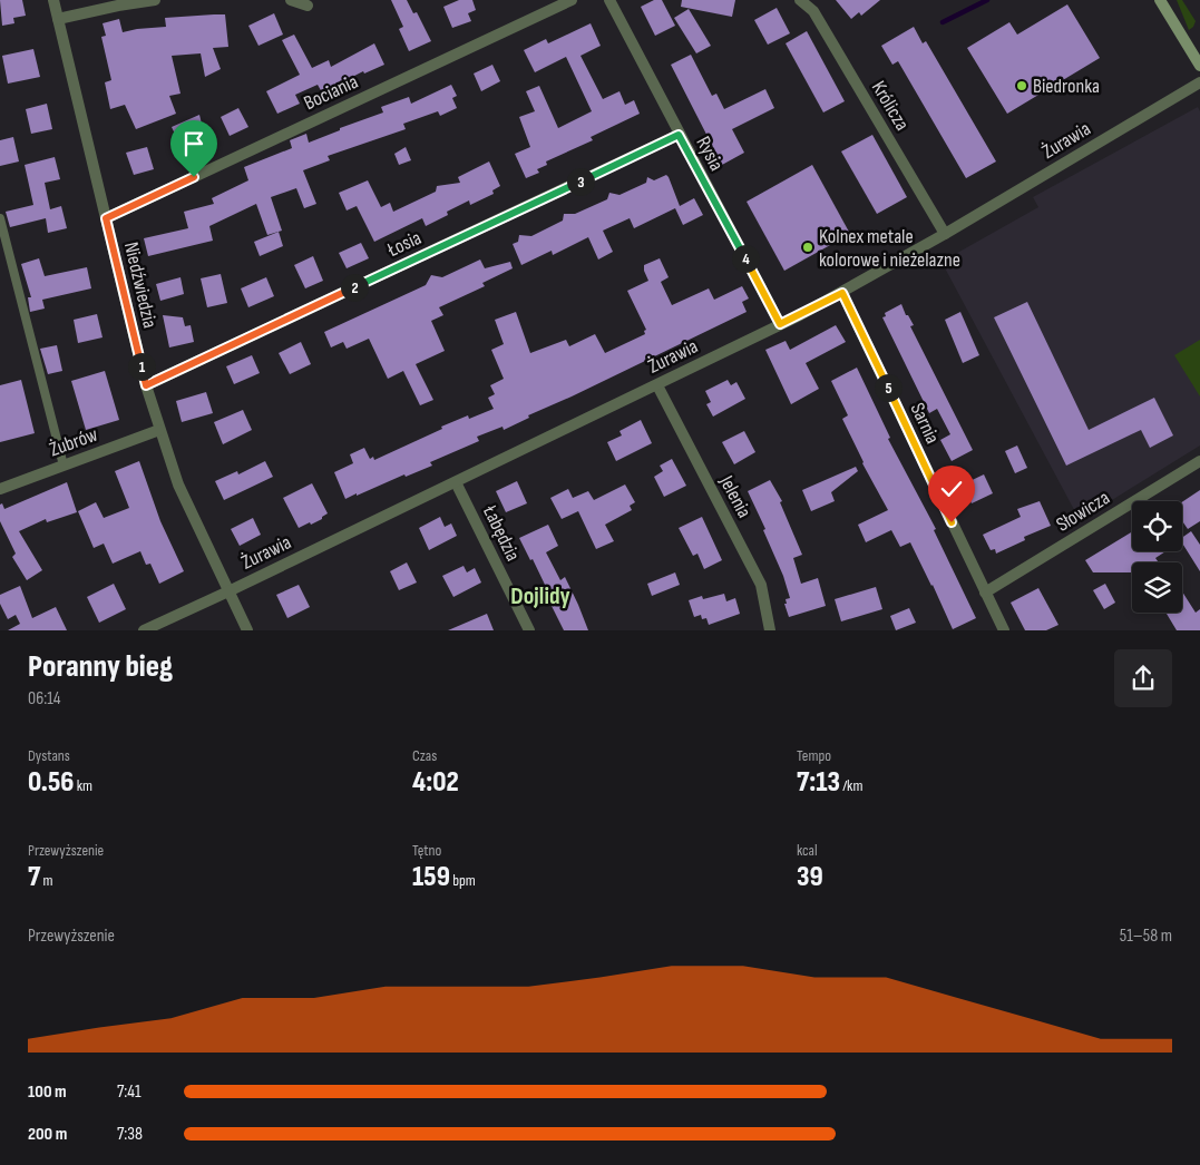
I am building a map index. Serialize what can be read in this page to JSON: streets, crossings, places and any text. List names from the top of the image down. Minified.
{"streets":{"street":["Bociania","Królicza","Żurawia","Rysia","Łosia","Niedźwiedzia","Sarnia","Żubrów","Jelenia","Słowicza","Łabędzia"]},"crossings":[["Bociania","Niedźwiedzia"],["Królicza","Żurawia"],["Żurawia","Rysia"],["Żurawia","Niedźwiedzia"],["Żurawia","Sarnia"],["Żurawia","Jelenia"],["Żurawia","Łabędzia"],["Rysia","Łosia"],["Łosia","Niedźwiedzia"],["Niedźwiedzia","Żubrów"],["Sarnia","Słowicza"]],"districts":["Dojlidy"],"places":["Biedronka","Kolnex metale kolorowe i nieżelazne"],"page":{"pins":["3","4","2","1","5"],"heading":["Poranny bieg","06:14"],"stats":[["Dystans","0.56 km"],["Czas","4:02"],["Tempo","7:13 /km"],["Przewyższenie","7 m"],["Tętno","159 bpm"],["kcal","39"]],"chart":["Przewyższenie","51–58 m"],"list":[{"name":"100 m","note":"7:41"},{"name":"200 m","note":"7:38"}]}}
